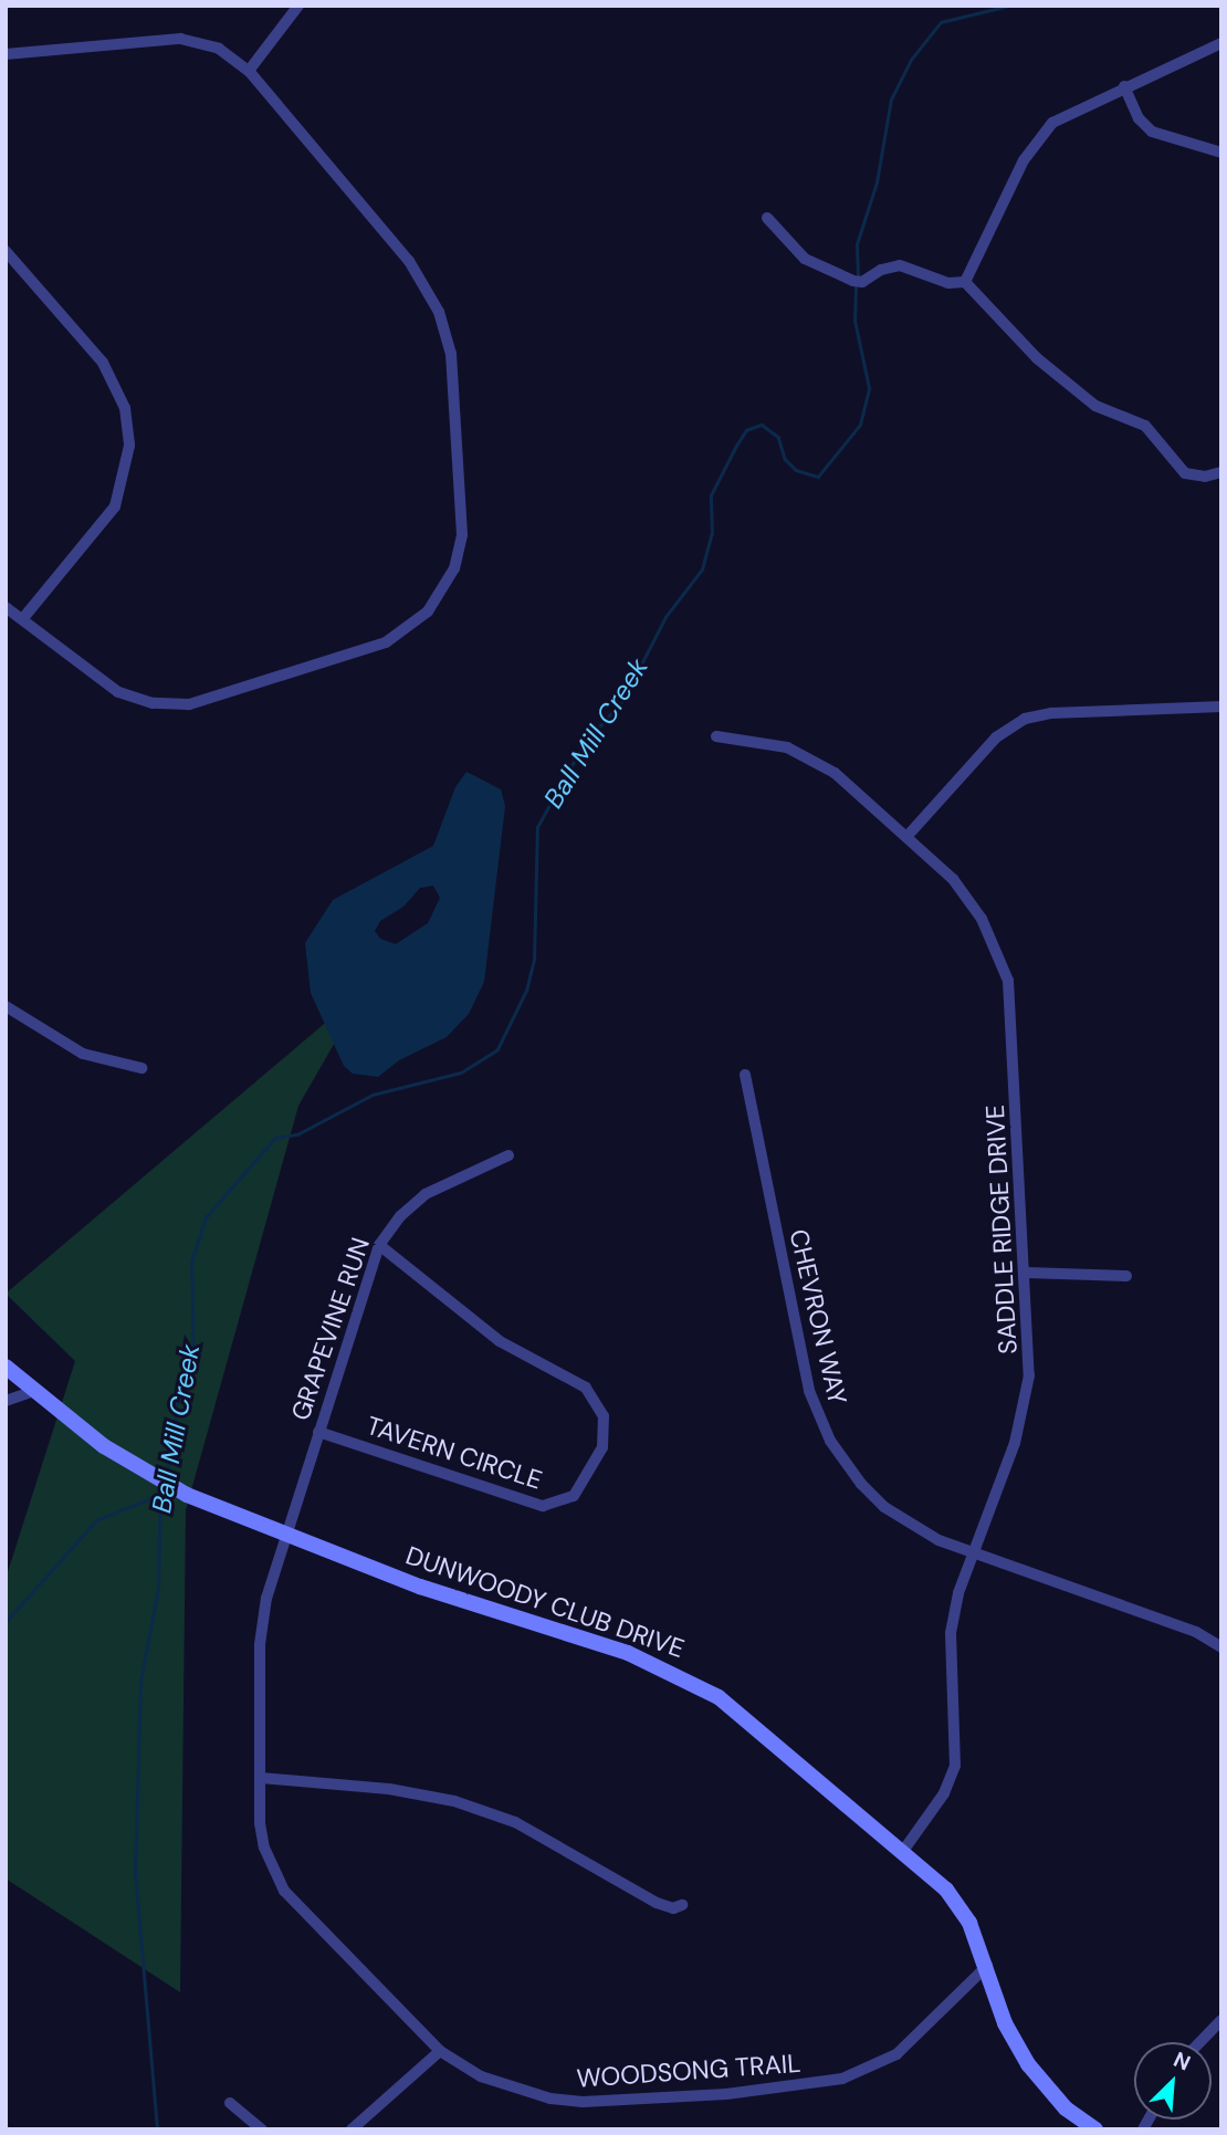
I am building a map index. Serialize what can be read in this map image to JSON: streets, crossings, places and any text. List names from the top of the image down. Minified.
{"streets":{"street":["SADDLE RIDGE DRIVE","CHEVRON WAY","GRAPEVINE RUN","TAVERN CIRCLE","DUNWOODY CLUB DRIVE","WOODSONG TRAIL"]},"crossings":[["SADDLE RIDGE DRIVE","CHEVRON WAY"],["SADDLE RIDGE DRIVE","DUNWOODY CLUB DRIVE"],["GRAPEVINE RUN","TAVERN CIRCLE"],["GRAPEVINE RUN","DUNWOODY CLUB DRIVE"],["GRAPEVINE RUN","WOODSONG TRAIL"],["DUNWOODY CLUB DRIVE","WOODSONG TRAIL"]],"water":["Ball Mill Creek"],"north":"top right"}
